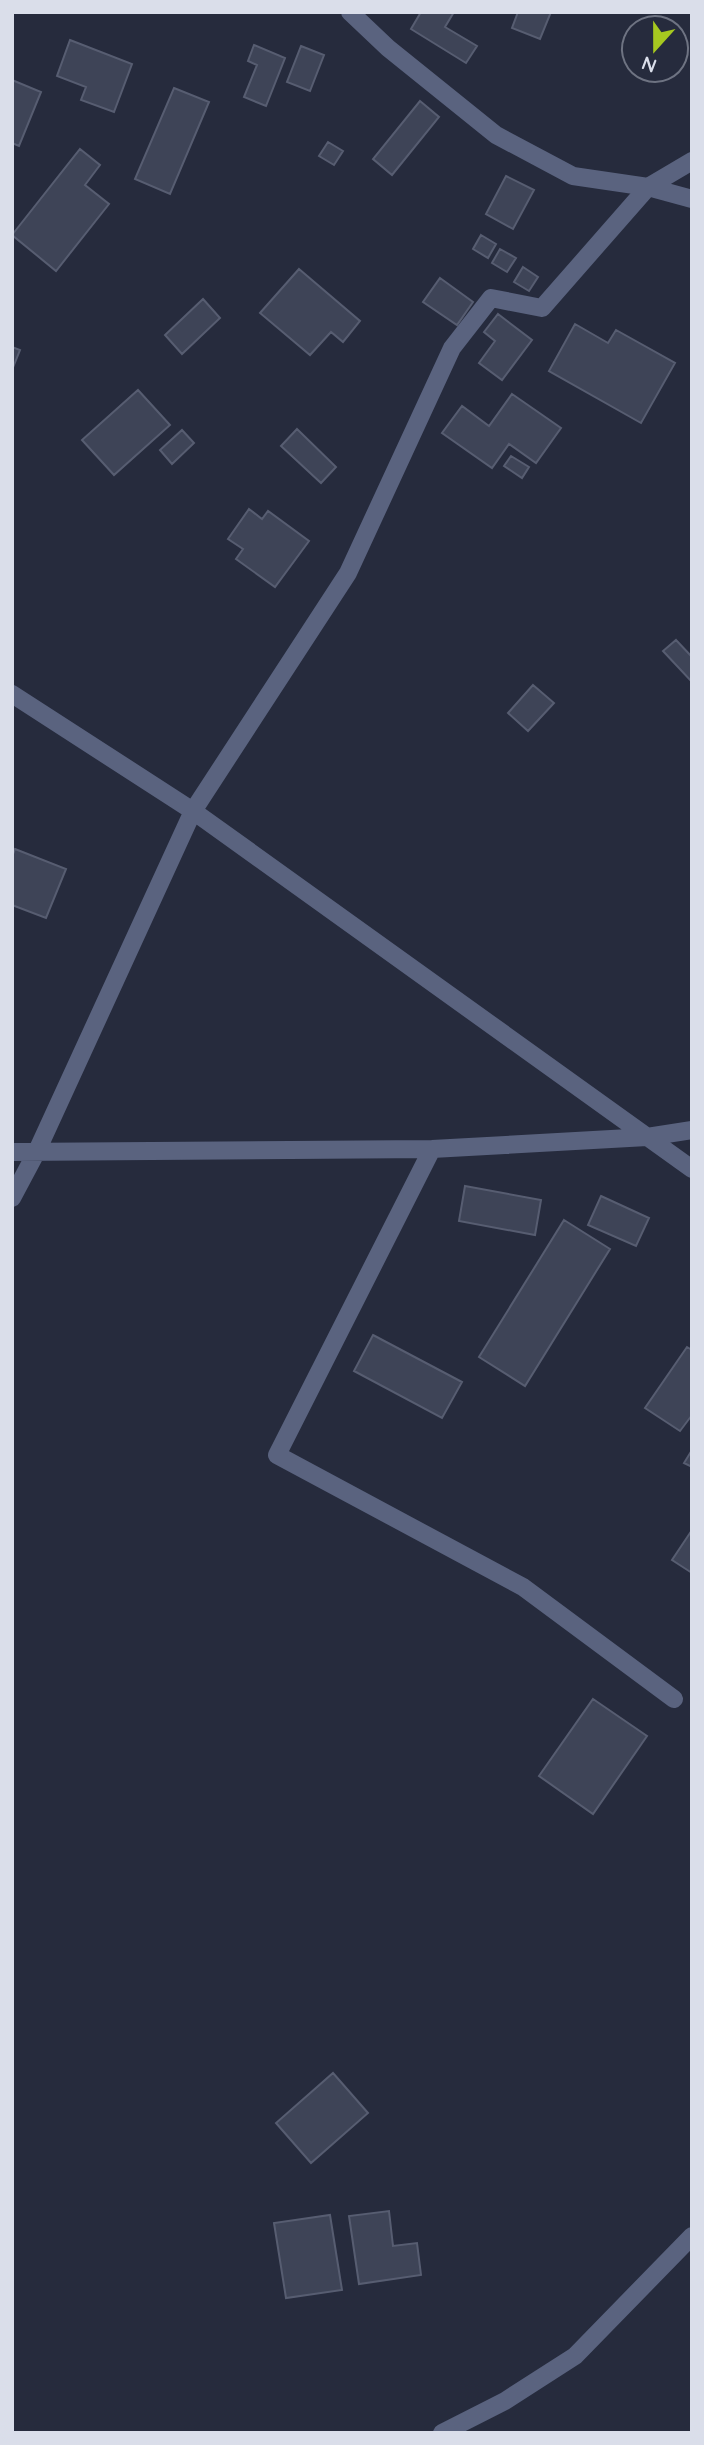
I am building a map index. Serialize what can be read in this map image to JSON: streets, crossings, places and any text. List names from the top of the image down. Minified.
{"north":"bottom"}
